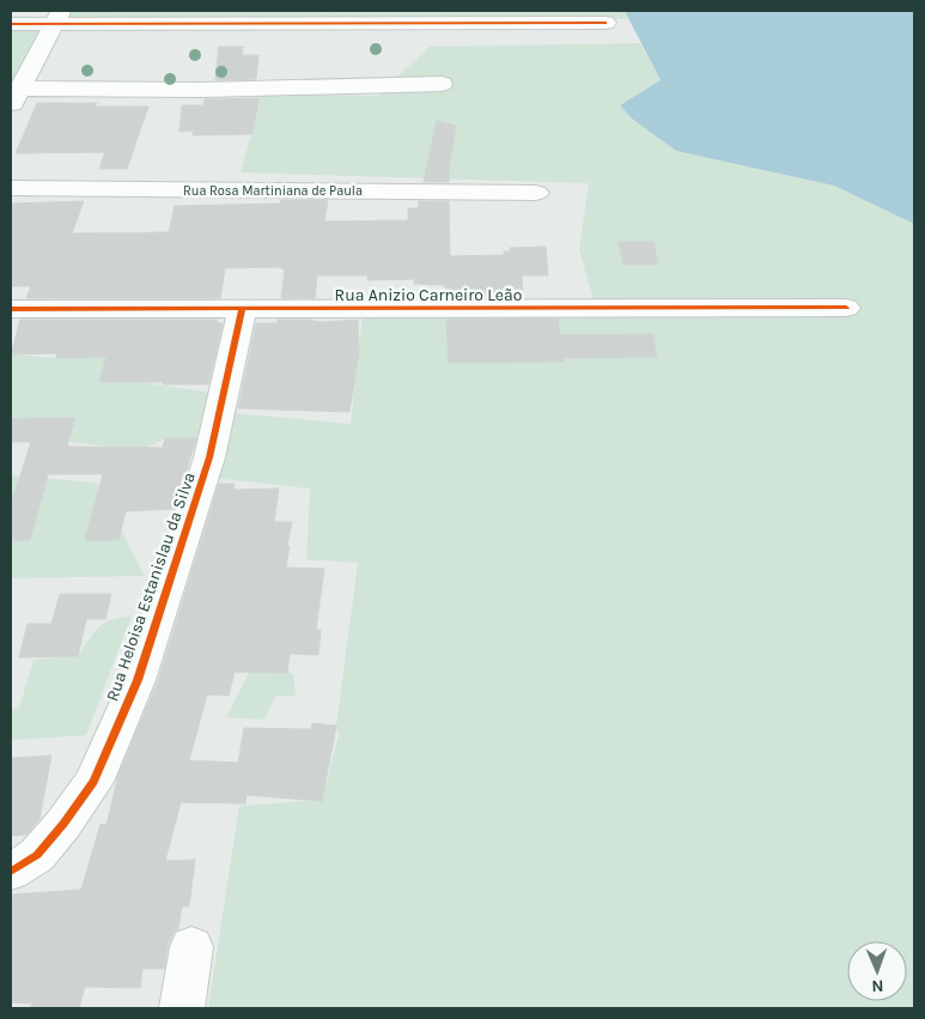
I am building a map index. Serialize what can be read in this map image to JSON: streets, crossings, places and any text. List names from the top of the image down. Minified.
{"streets":{"street":["Rua Rosa Martiniana de Paula","Rua Anizio Carneiro Leão","Rua Heloisa Estanislau da Silva"]},"crossings":[["Rua Anizio Carneiro Leão","Rua Heloisa Estanislau da Silva"]],"north":"bottom"}
